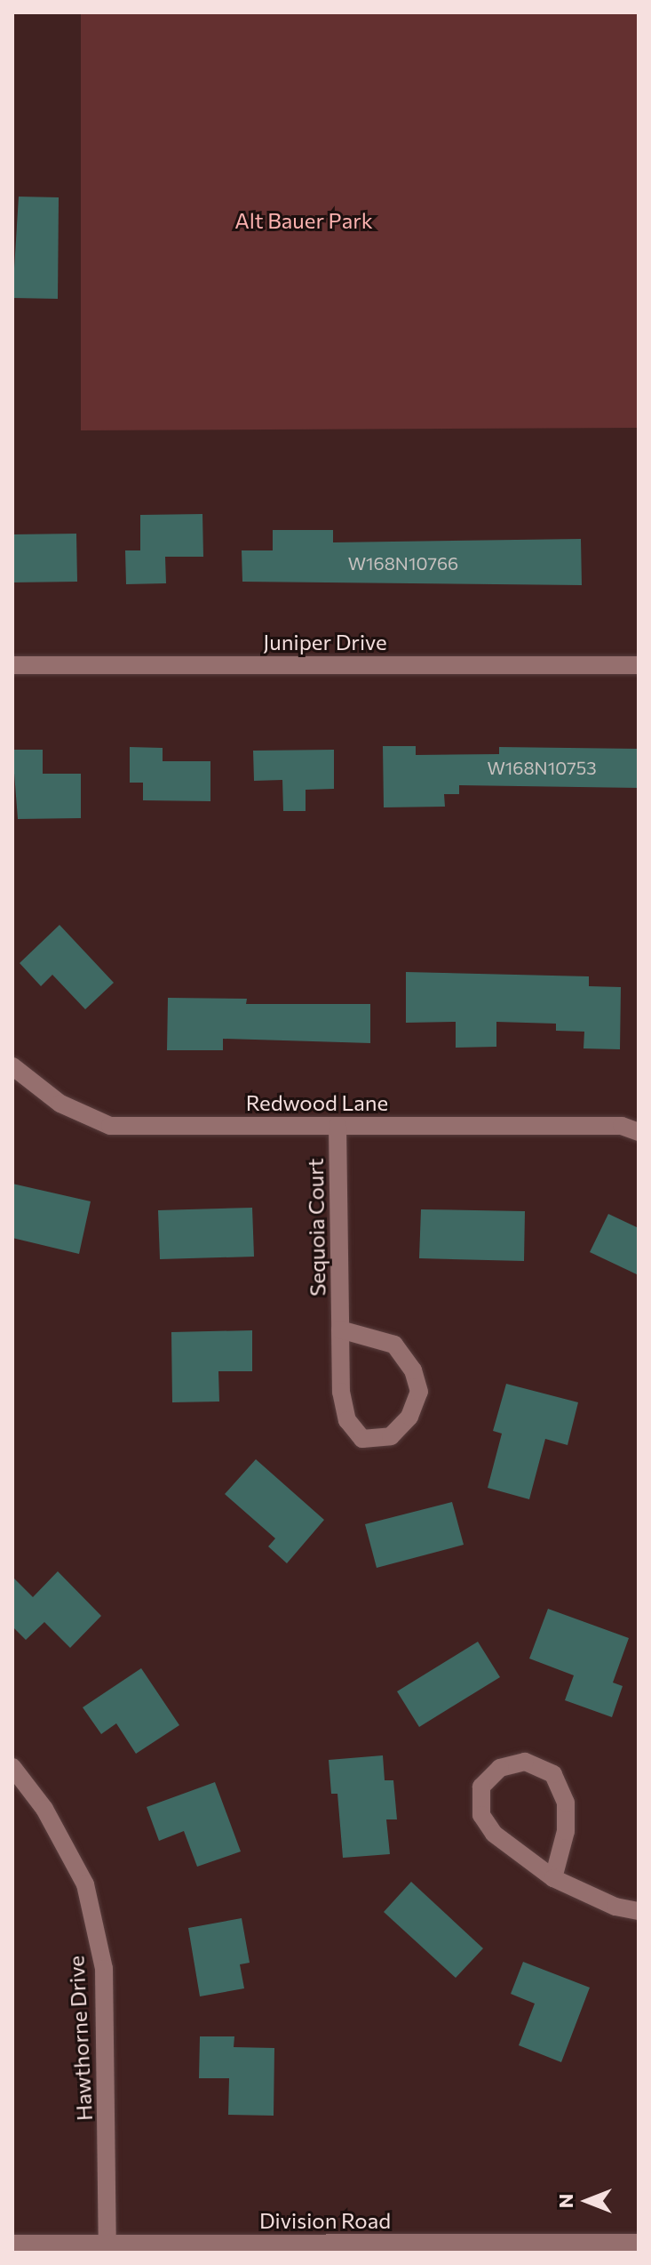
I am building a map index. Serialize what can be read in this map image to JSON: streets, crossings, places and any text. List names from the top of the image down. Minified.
{"streets":{"street":["Juniper Drive","Redwood Lane","Sequoia Court","Hawthorne Drive","Division Road"]},"crossings":[["Redwood Lane","Sequoia Court"],["Hawthorne Drive","Division Road"]],"parks":["Alt Bauer Park"],"house_numbers":["W168N10766","W168N10753"],"north":"left"}
